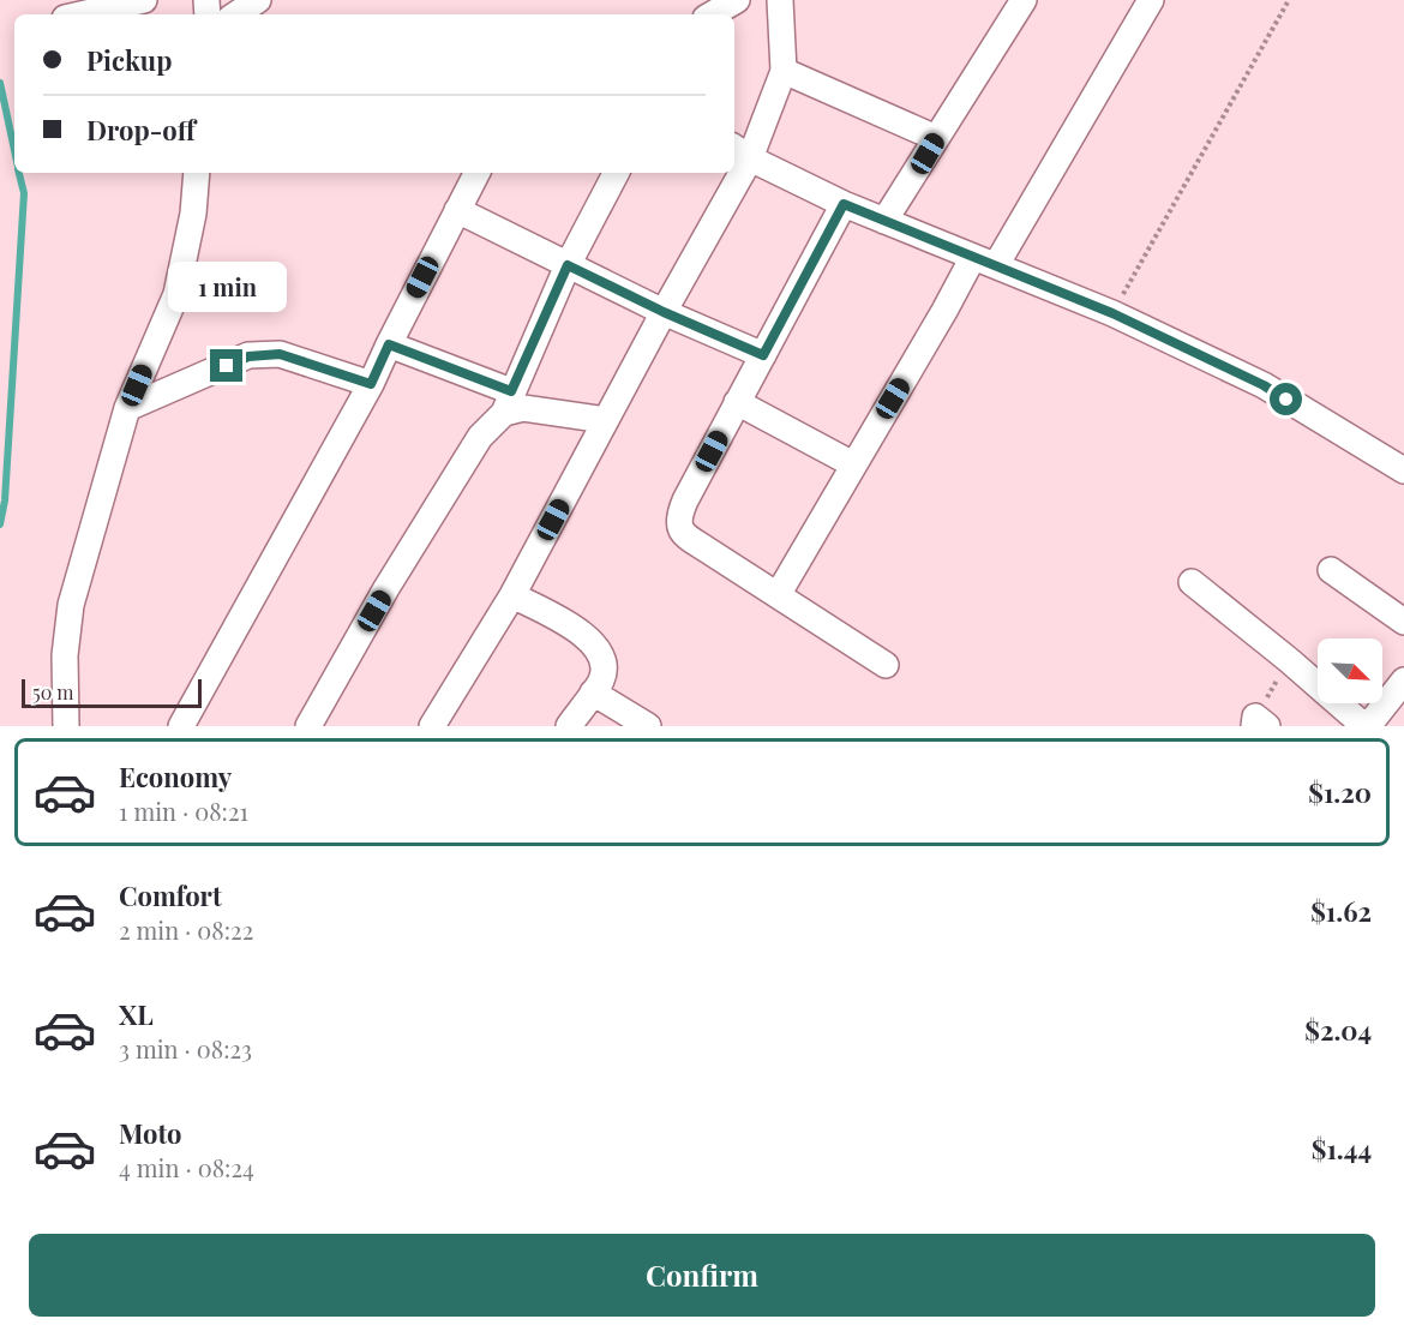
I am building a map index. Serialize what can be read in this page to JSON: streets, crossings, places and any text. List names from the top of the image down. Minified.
{"scale_bar":"50 m","north":"bottom right","page":{"banner":["Pickup","Drop-off"],"bubble":"1 min","scale":"50 m","list":[{"name":"Economy","note":"1 min · 08:21","value":"$1.20"},{"name":"Comfort","note":"2 min · 08:22","value":"$1.62"},{"name":"XL","note":"3 min · 08:23","value":"$2.04"},{"name":"Moto","note":"4 min · 08:24","value":"$1.44"}],"buttons":"Confirm"}}
